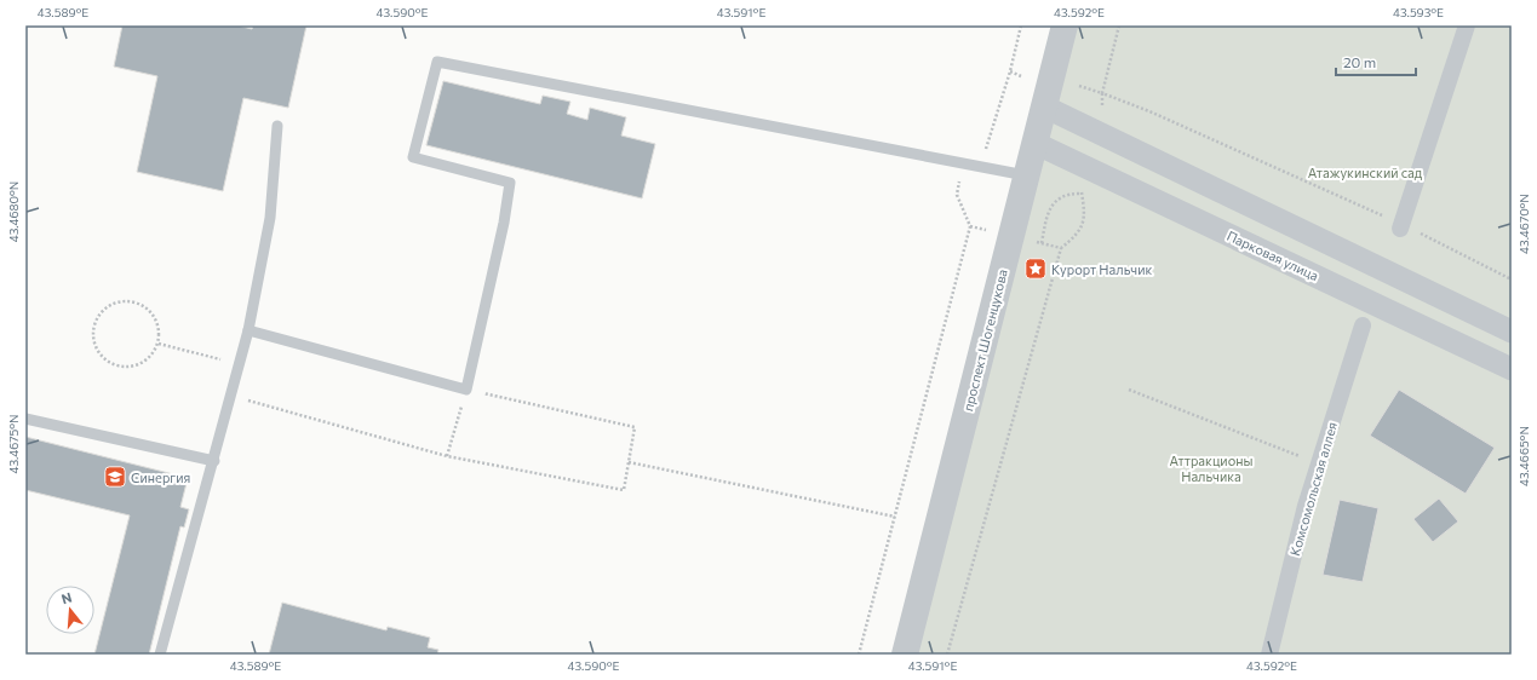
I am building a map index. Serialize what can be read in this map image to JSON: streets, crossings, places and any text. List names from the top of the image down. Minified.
{"streets":{"street":["Парковая улица","проспект Шогенцукова","Комсомольская аллея"]},"crossings":[["Парковая улица","проспект Шогенцукова"]],"parks":["Атажукинский сад","Аттракционы Нальчика"],"places":{"place":["Курорт Нальчик"],"school or university":["Синергия"]},"scale_bar":"20 m","north":"top","coordinates":["43.589°E","43.590°E","43.591°E","43.592°E","43.593°E","43.4680°N","43.4670°N","43.4675°N","43.4665°N"]}
